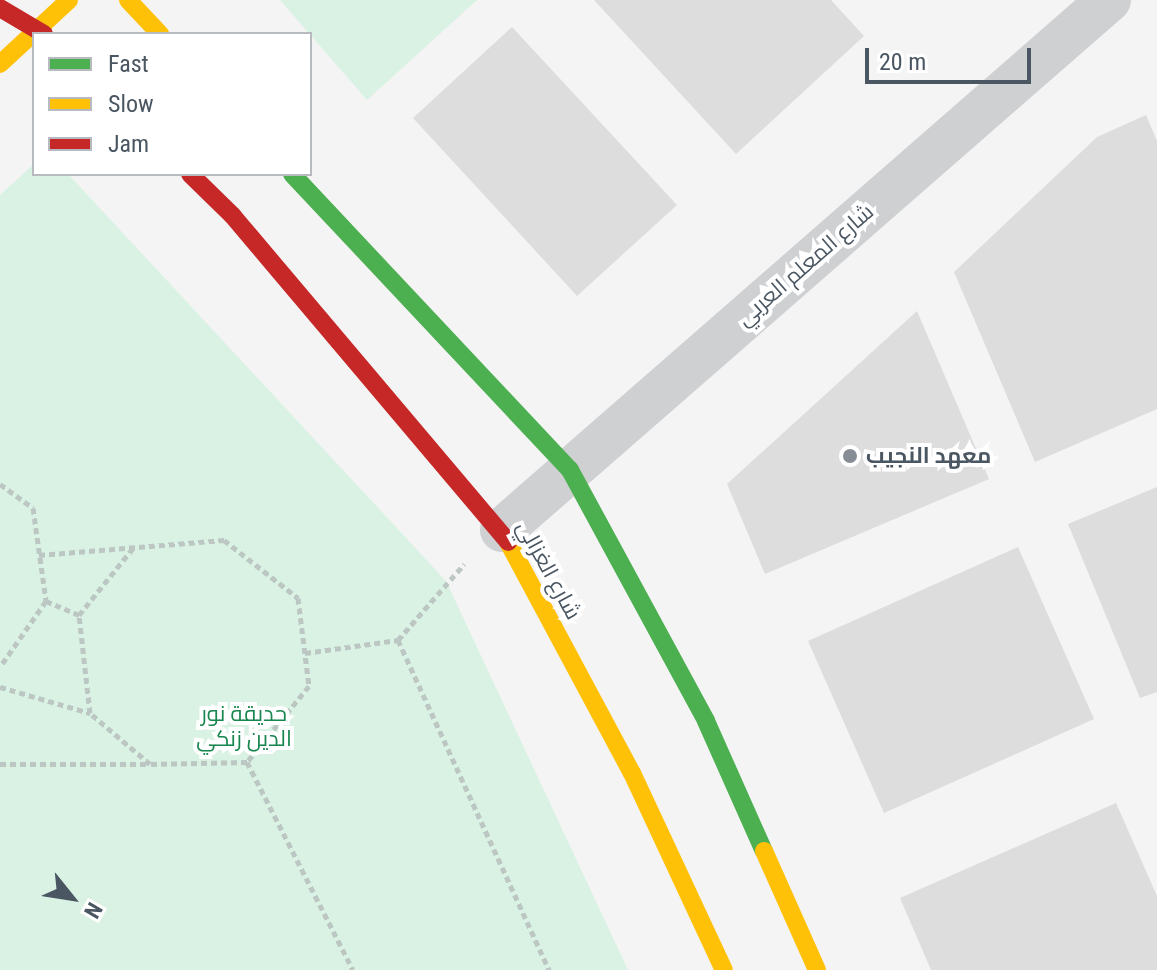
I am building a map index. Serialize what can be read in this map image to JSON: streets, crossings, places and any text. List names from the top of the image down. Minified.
{"streets":{"main road":["شارع الغزالي"],"street":["شارع المعلم العربي"]},"crossings":[["شارع المعلم العربي","شارع الغزالي"]],"parks":["حديقة نور الدين زنكي"],"places":["معهد النجيب"],"legend":["Fast","Slow","Jam"],"scale_bar":"20 m","north":"bottom right"}
